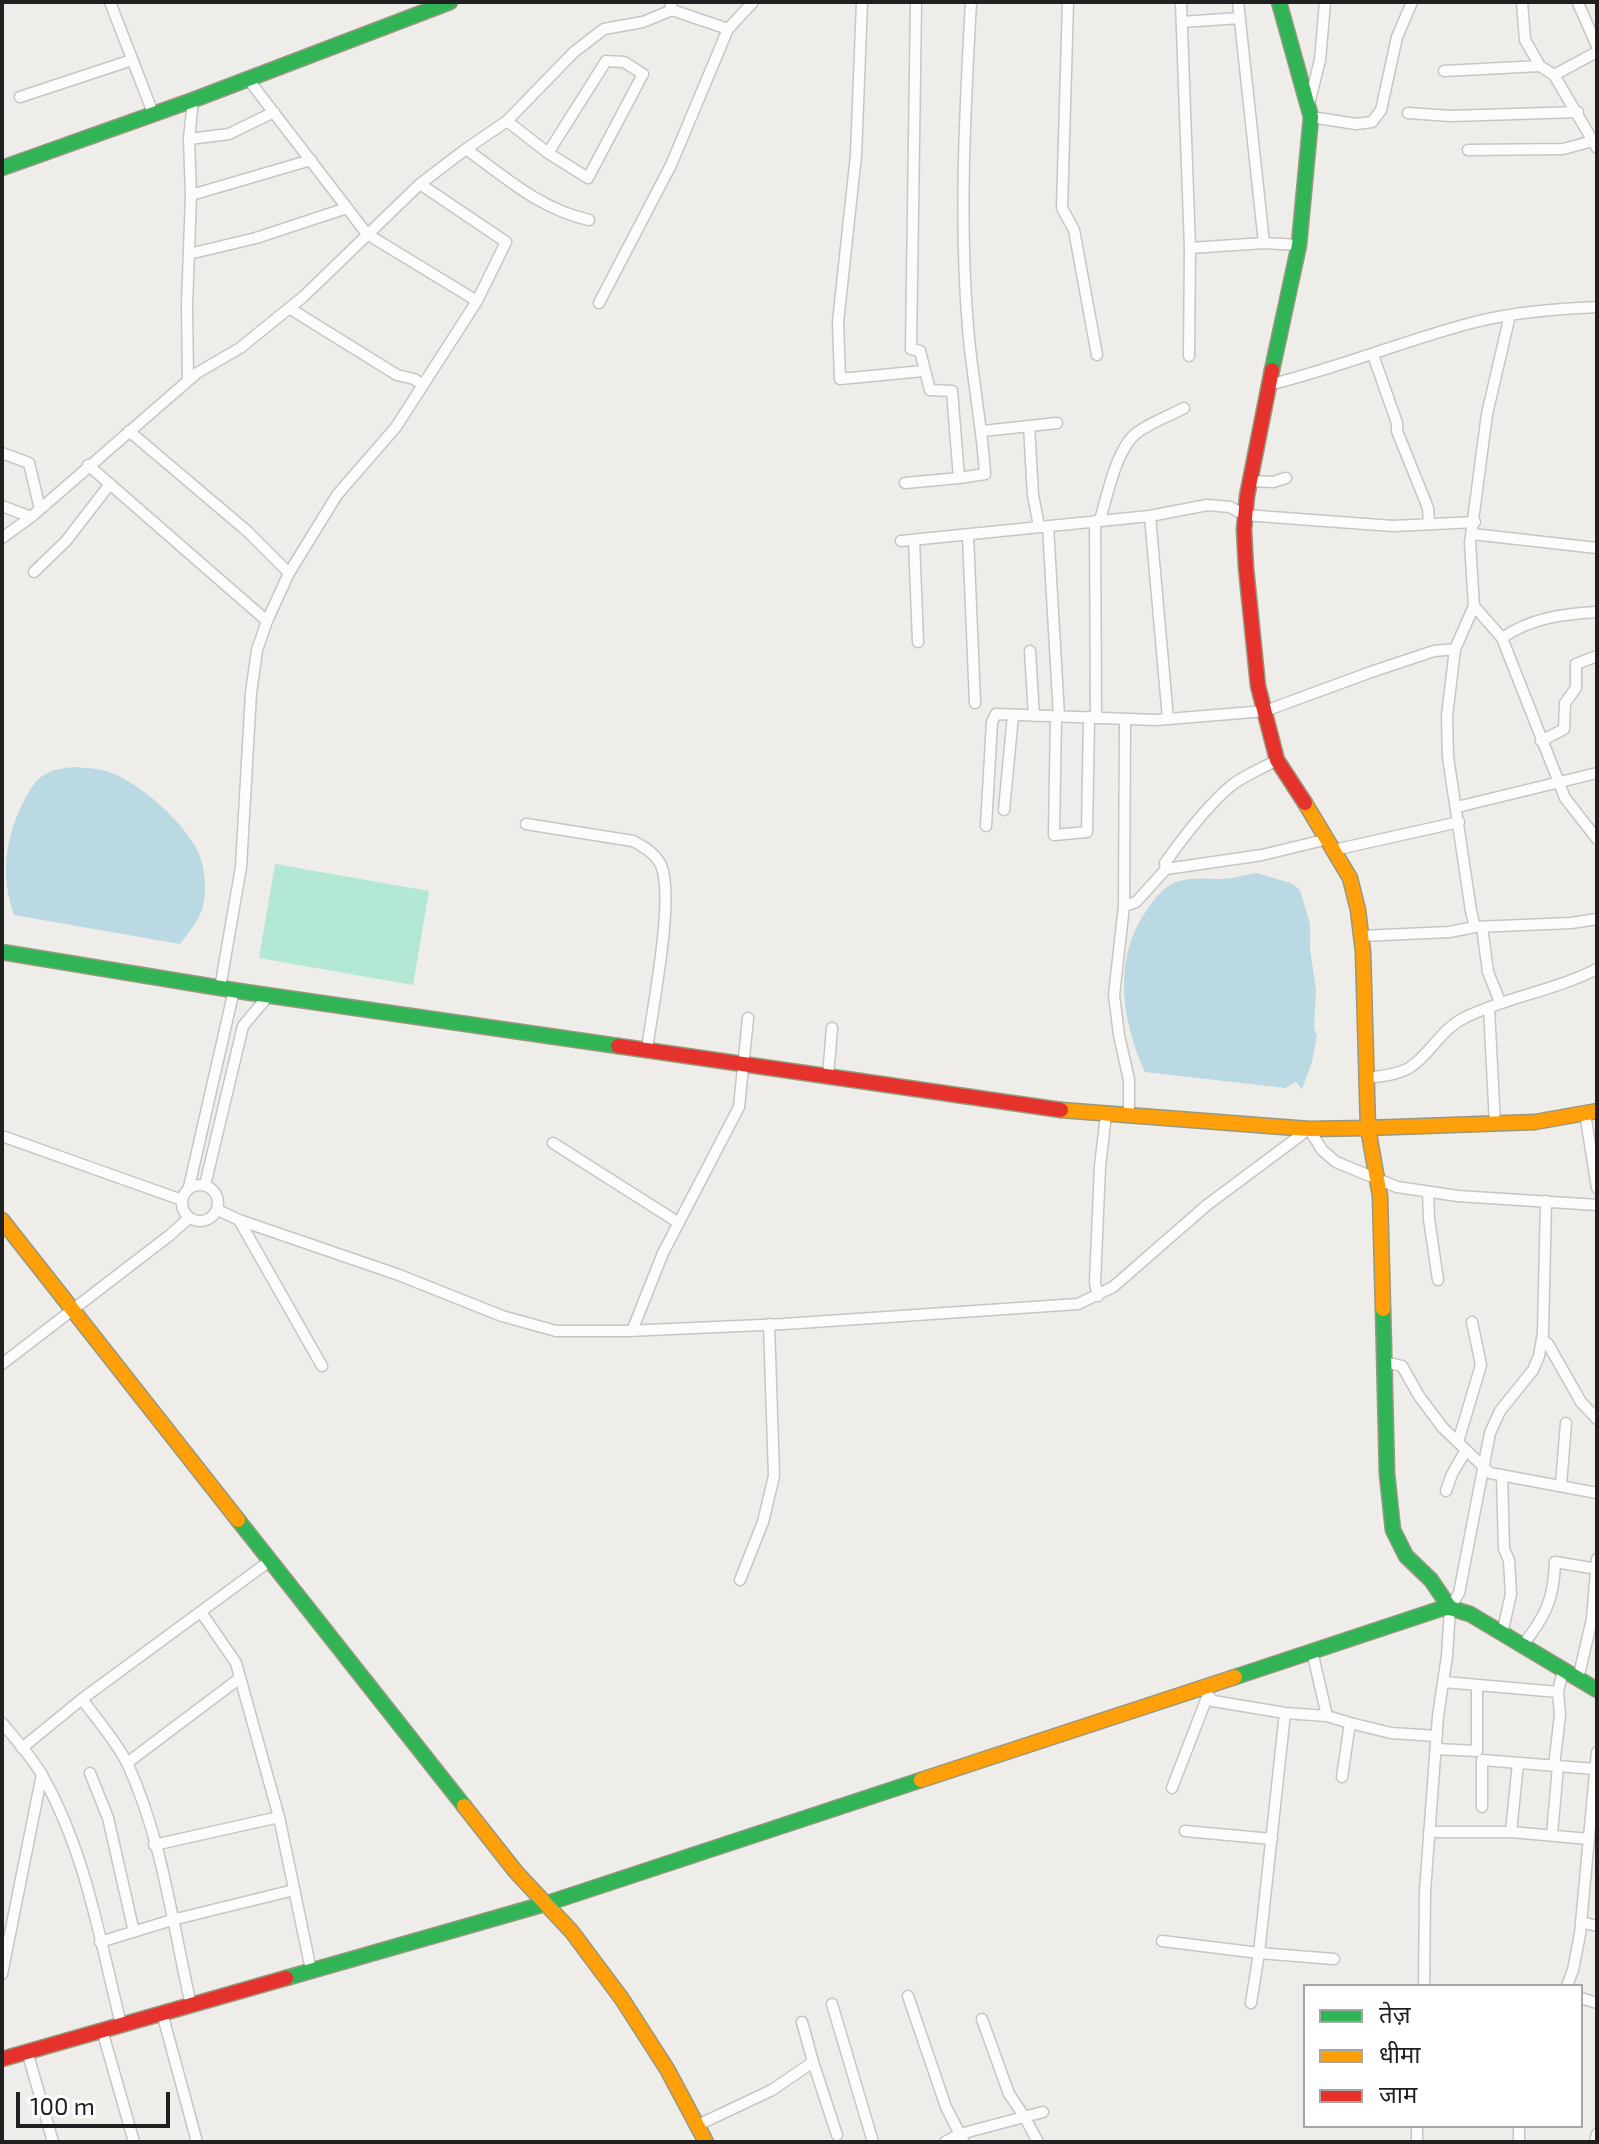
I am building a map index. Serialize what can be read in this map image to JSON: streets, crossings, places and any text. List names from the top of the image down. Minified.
{"legend":["तेज़","धीमा","जाम"],"scale_bar":"100 m"}
